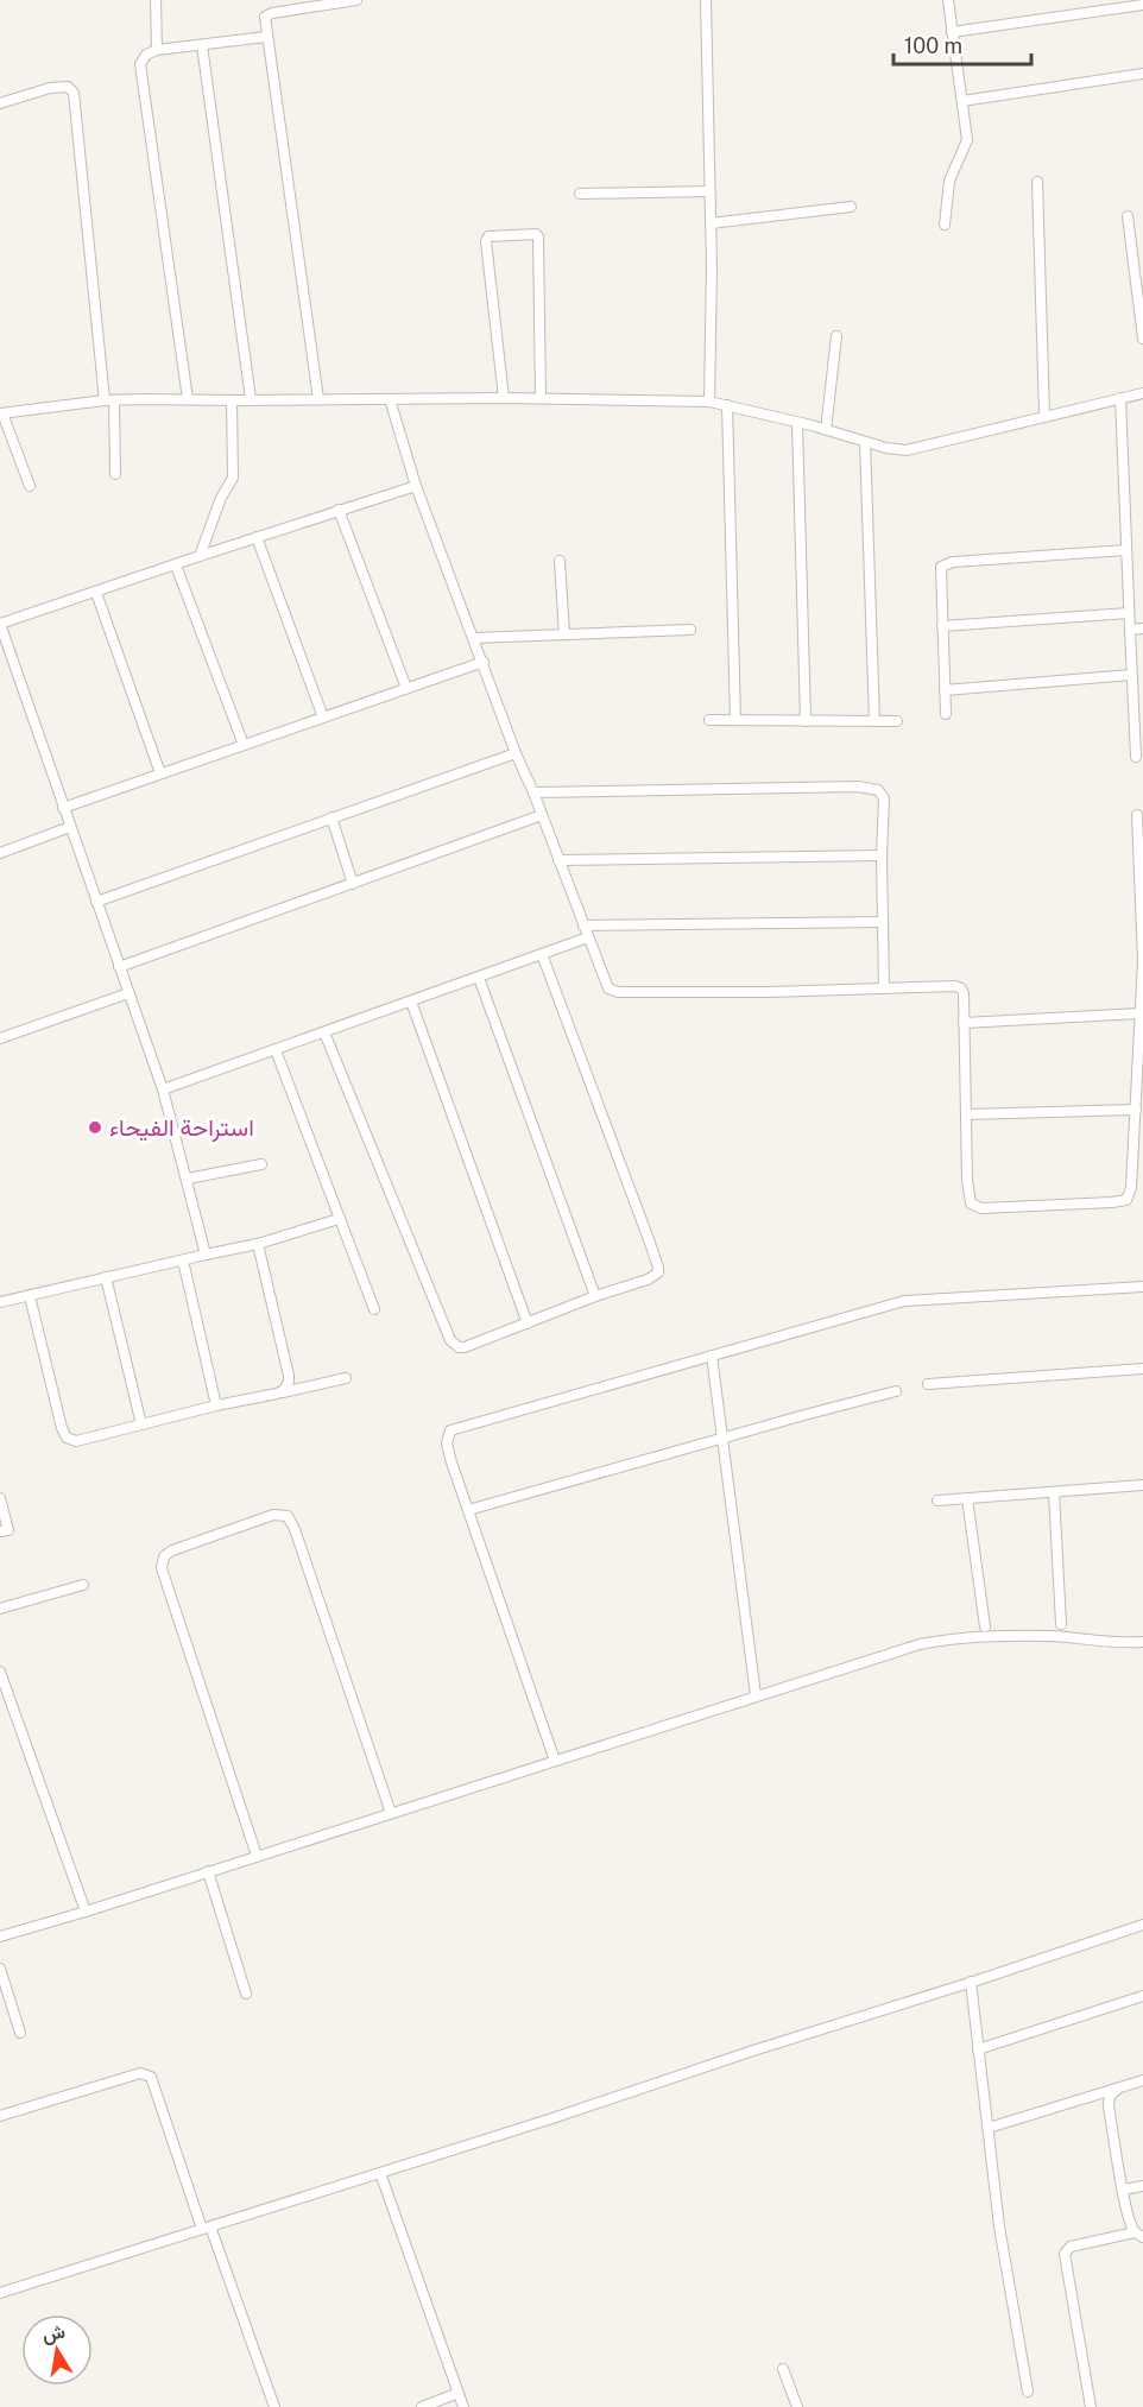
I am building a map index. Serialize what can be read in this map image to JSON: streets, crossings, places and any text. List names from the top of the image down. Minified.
{"places":["استراحة الفيحاء"],"scale_bar":"100 m","north":"top"}
